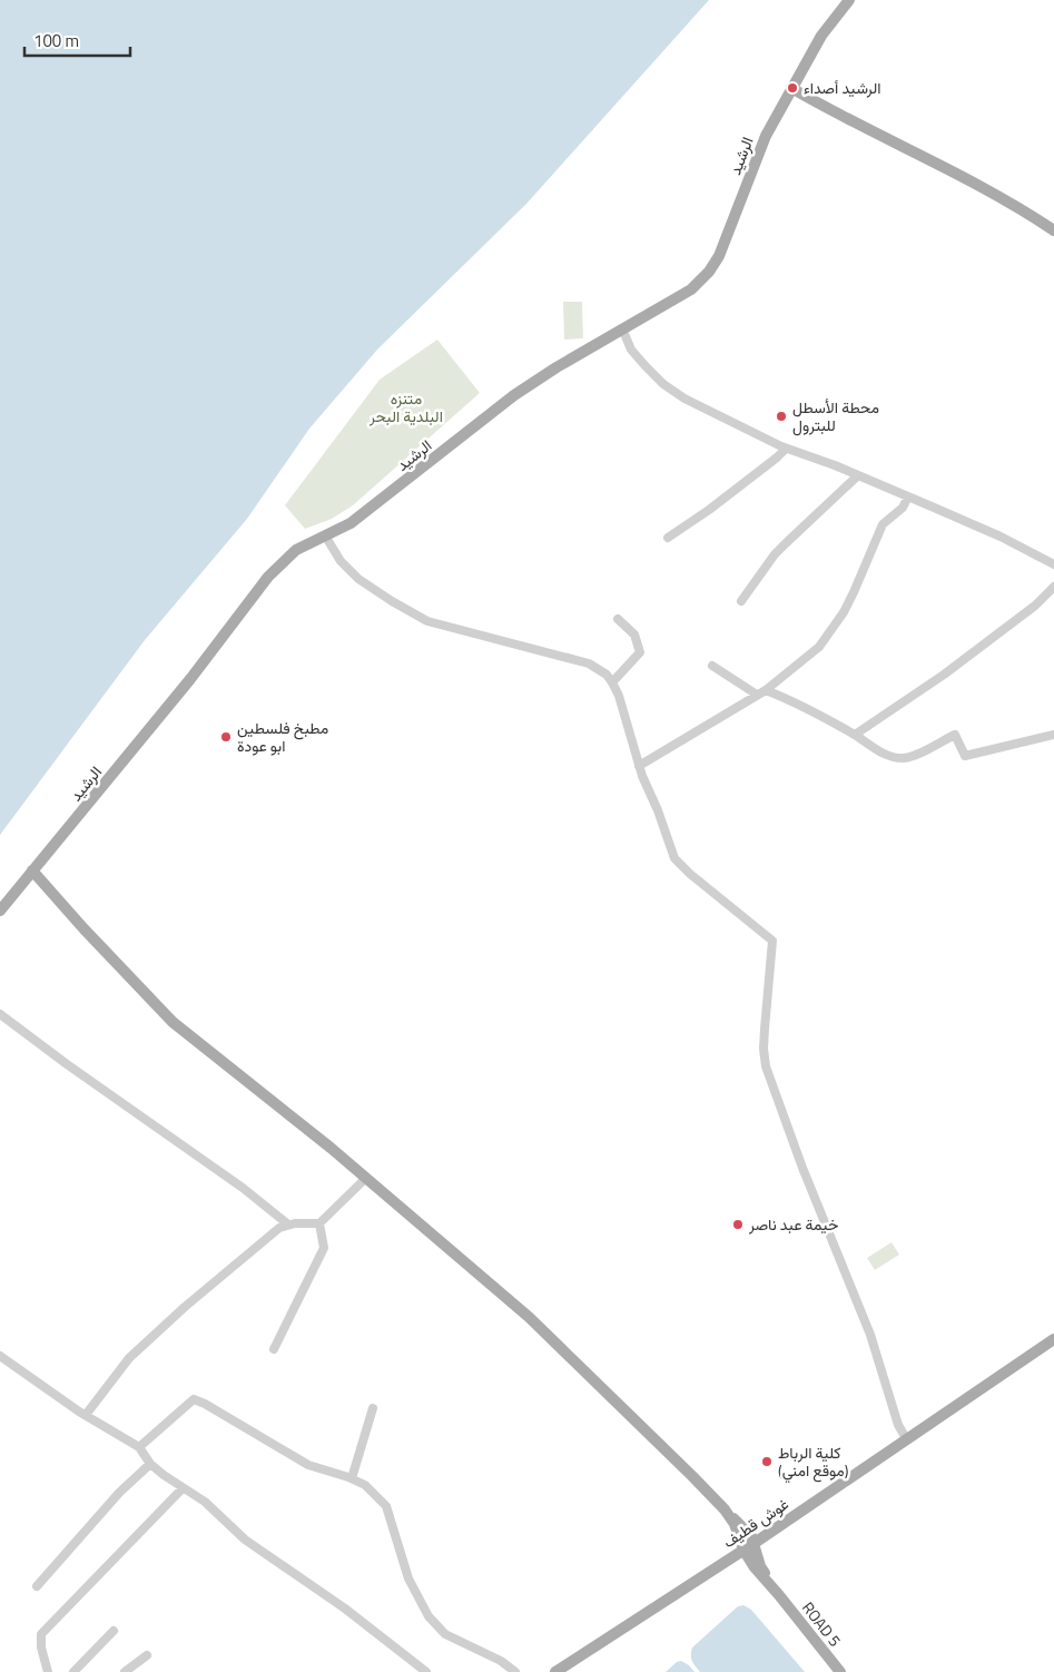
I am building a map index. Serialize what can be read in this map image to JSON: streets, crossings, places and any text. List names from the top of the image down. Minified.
{"streets":{"main road":["الرشيد","غوش قطيف","ROAD 5"]},"parks":["متنزه البلدية البحر"],"places":["الرشيد أصداء","محطة الأسطل للبترول","مطبخ فلسطين ابو عودة","خيمة عبد ناصر","كلية الرباط (موقع امني)"],"scale_bar":"100 m"}
